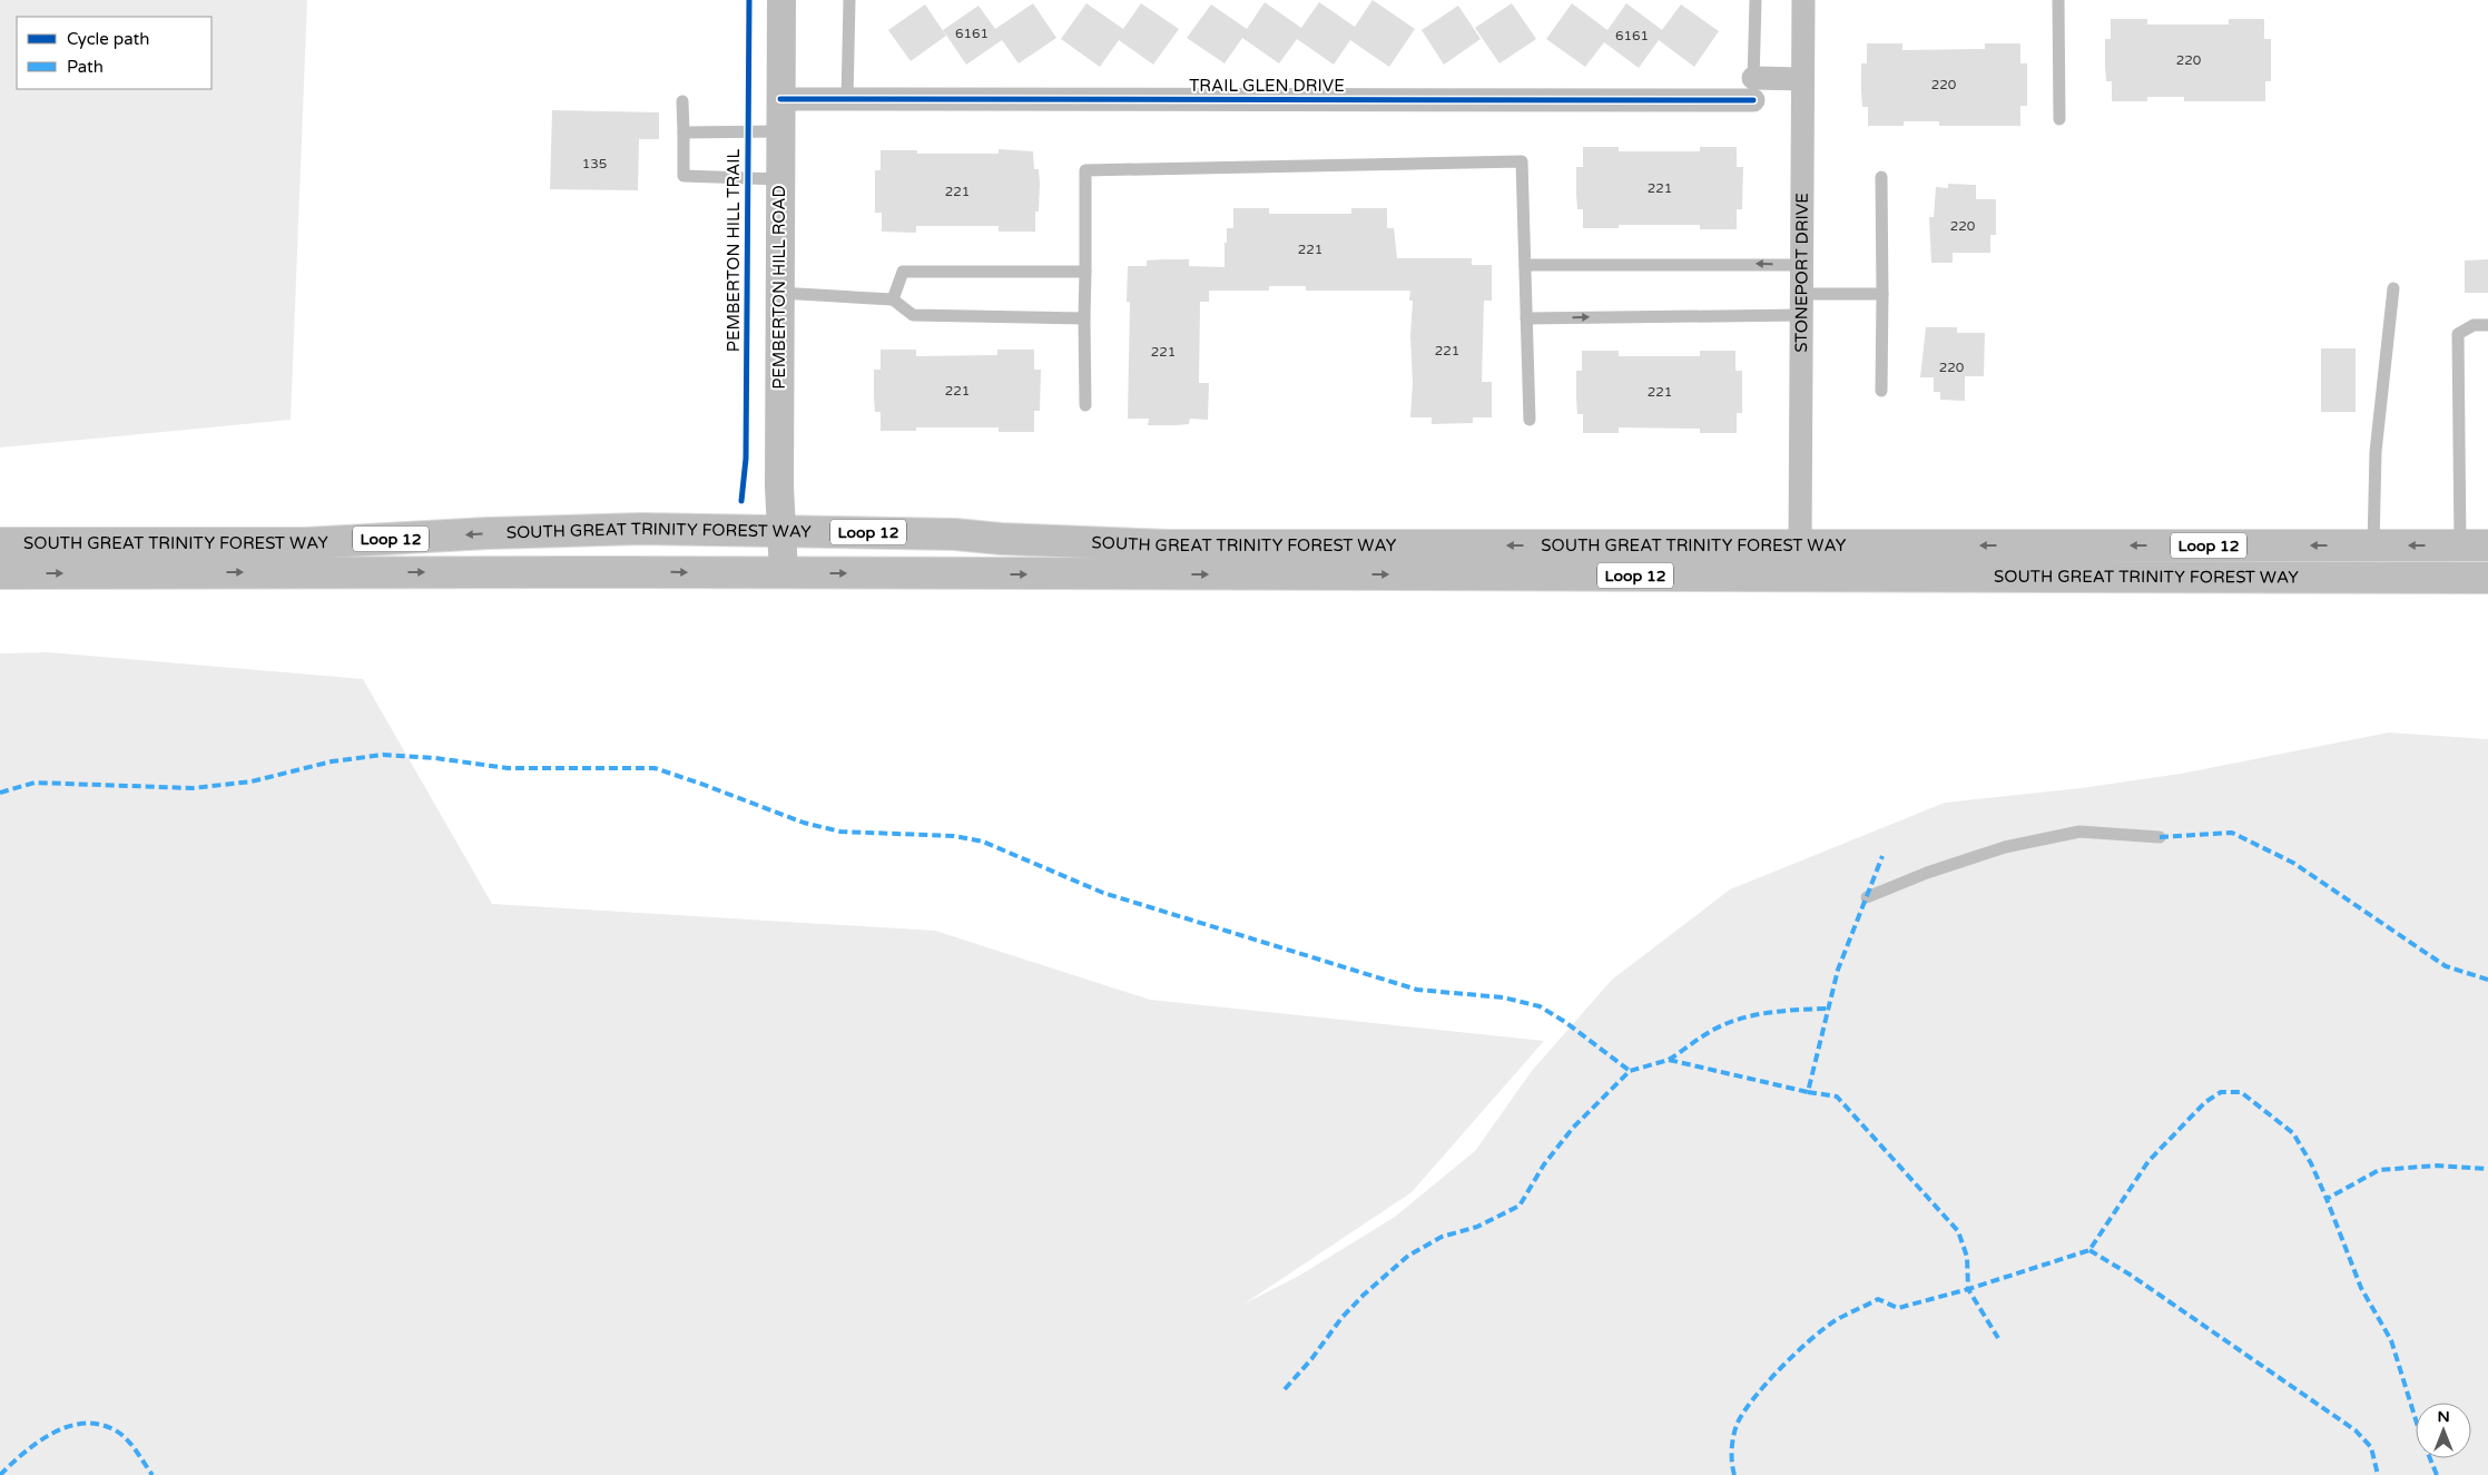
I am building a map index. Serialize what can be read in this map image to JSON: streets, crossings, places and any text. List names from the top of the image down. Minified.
{"streets":{"main road":["SOUTH GREAT TRINITY FOREST WAY","Loop 12"],"street":["TRAIL GLEN DRIVE","STONEPORT DRIVE","PEMBERTON HILL ROAD"],"cycle path":["PEMBERTON HILL TRAIL"]},"crossings":[["TRAIL GLEN DRIVE","STONEPORT DRIVE"],["TRAIL GLEN DRIVE","PEMBERTON HILL ROAD"],["STONEPORT DRIVE","SOUTH GREAT TRINITY FOREST WAY"],["PEMBERTON HILL ROAD","SOUTH GREAT TRINITY FOREST WAY"]],"house_numbers":["6161","6161","220","220","135","221","221","220","221","221","221","220","221","221"],"legend":["Cycle path","Path"],"north":"top"}
